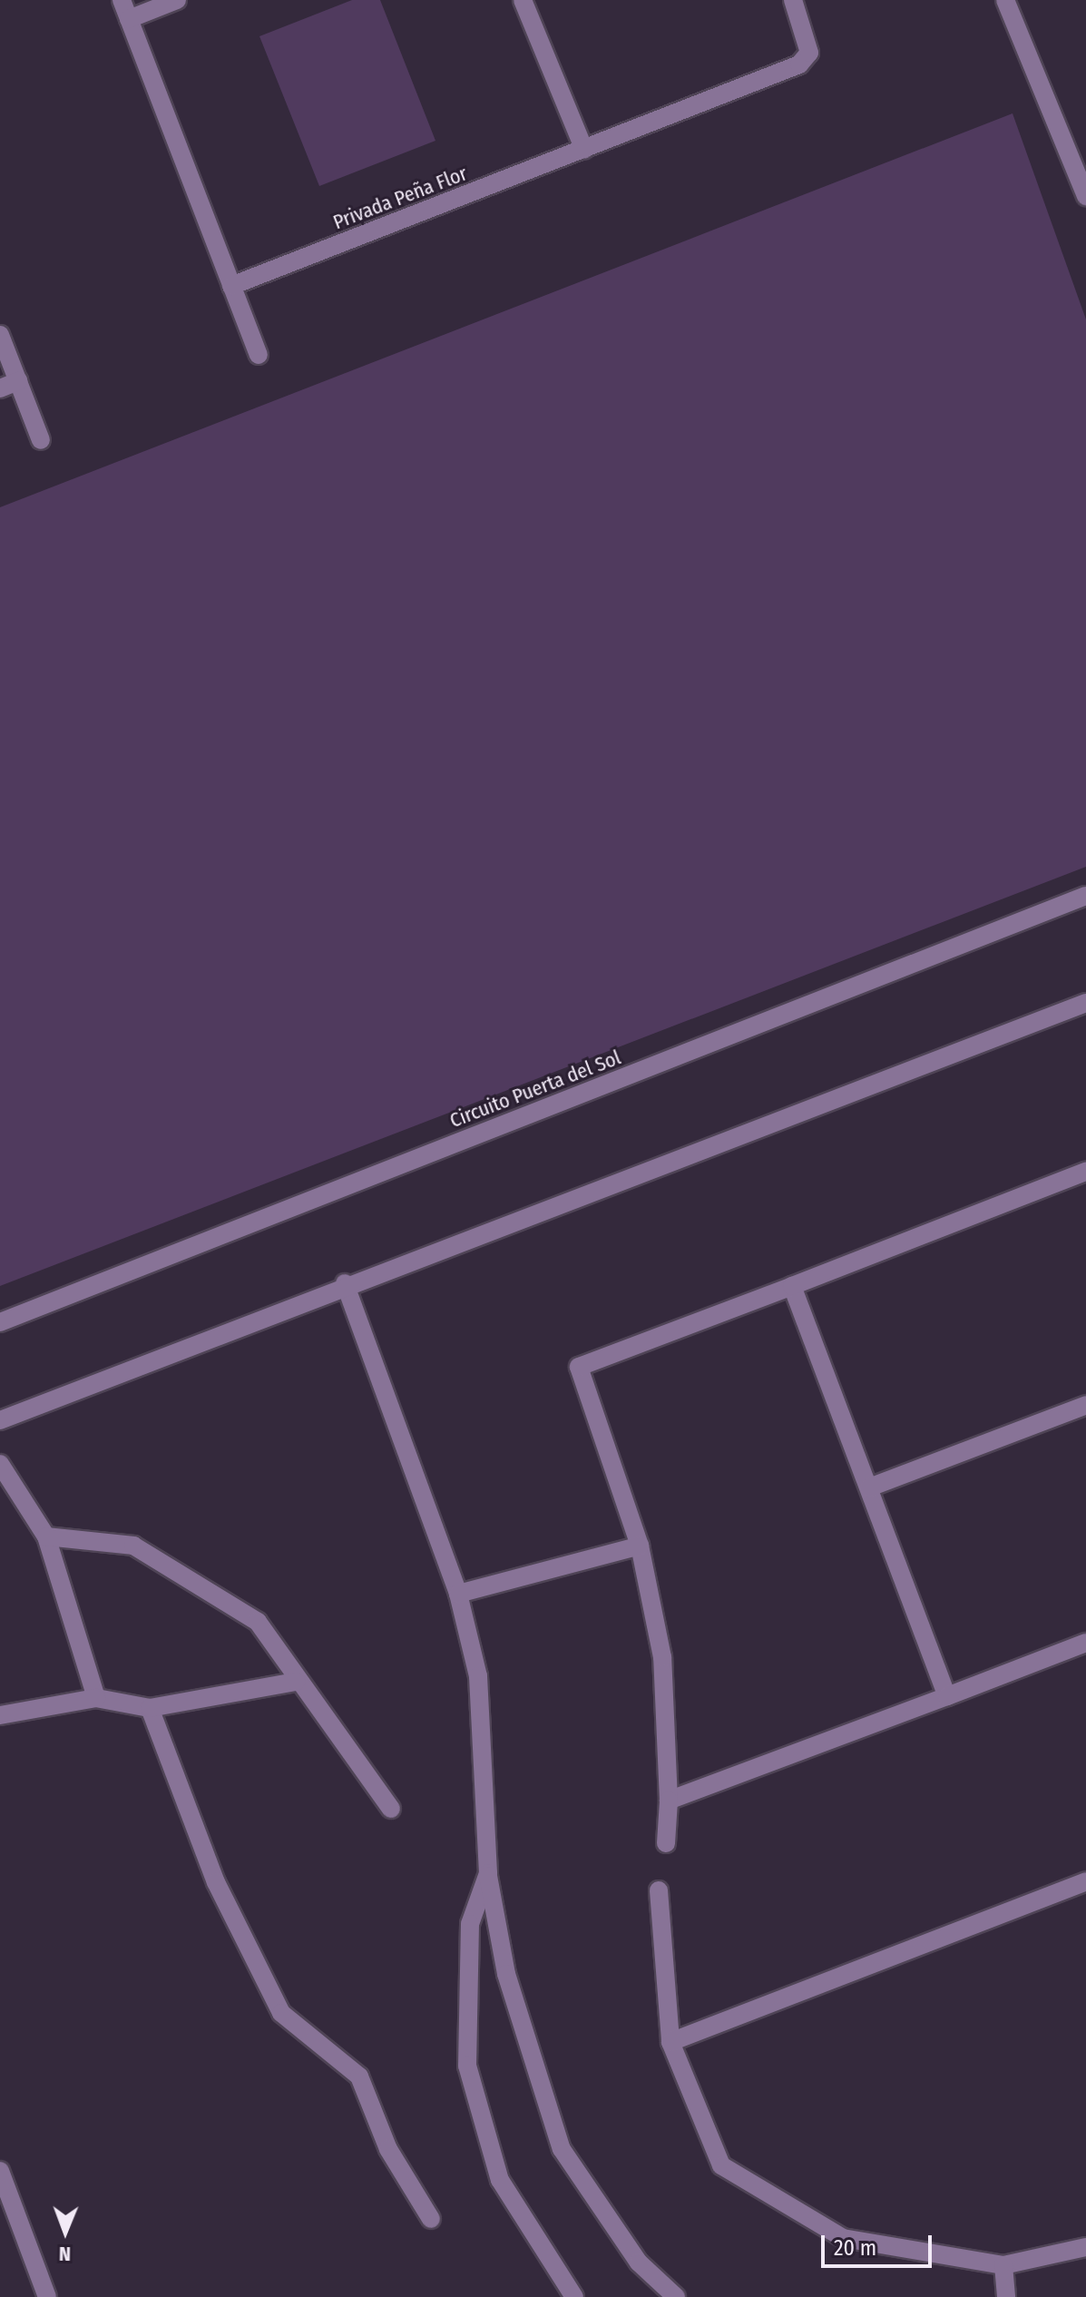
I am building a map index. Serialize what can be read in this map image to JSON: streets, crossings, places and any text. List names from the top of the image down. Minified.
{"streets":{"street":["Privada Peña Flor","Circuito Puerta del Sol"]},"scale_bar":"20 m","north":"bottom"}
